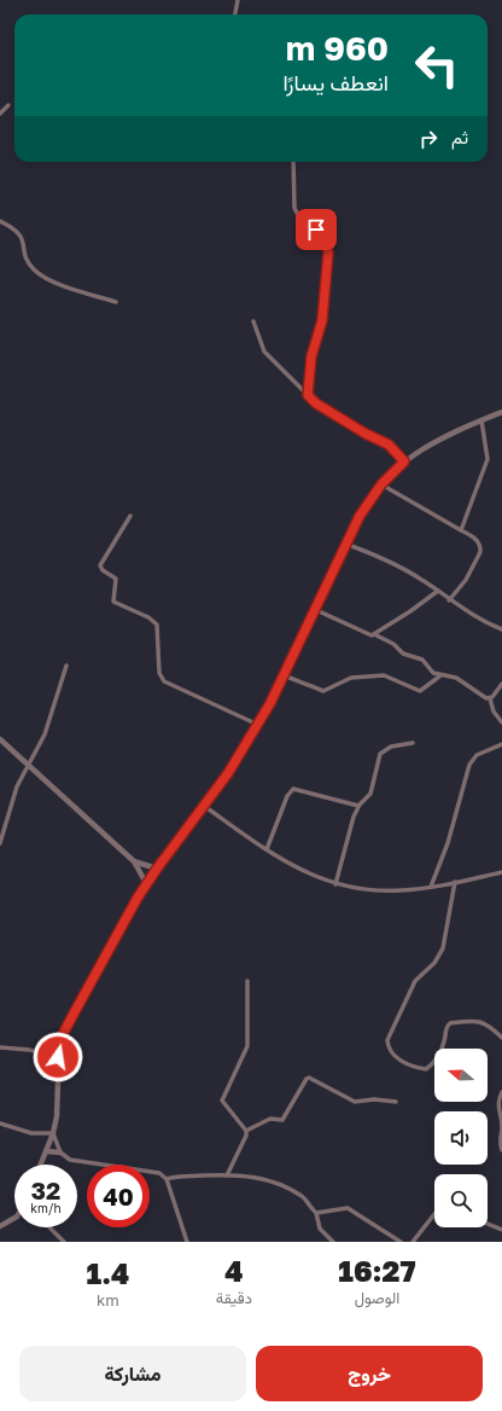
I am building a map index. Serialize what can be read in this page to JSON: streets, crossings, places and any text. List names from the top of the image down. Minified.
{"north":"left","page":{"turn":["960 m","انعطف يسارًا"],"then":"ثم","speed":"32 km/h","limit":"40","eta":["16:27","الوصول","4","دقيقة","1.4","km"],"buttons":["خروج","مشاركة"]}}
